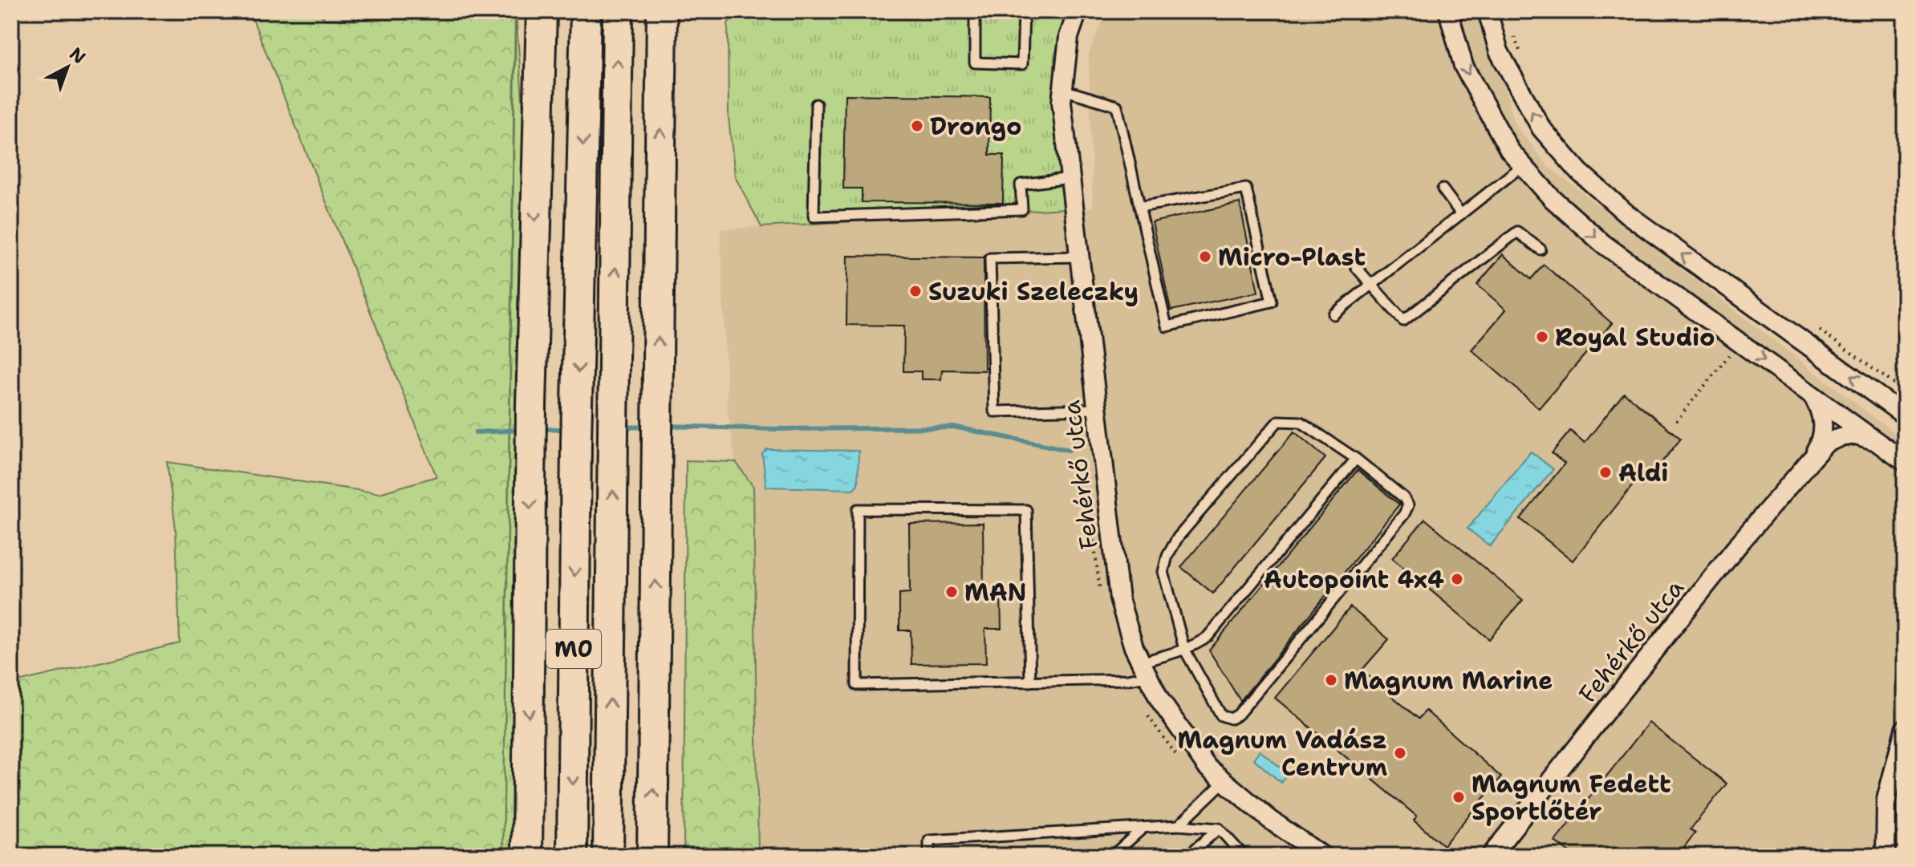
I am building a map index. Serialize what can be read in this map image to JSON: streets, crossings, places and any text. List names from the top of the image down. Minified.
{"streets":{"highway":["M0"],"street":["Fehérkő utca"]},"places":["Drongo","Micro-Plast","Suzuki Szeleczky","Royal Studio","Aldi","Autopoint 4x4","MAN","Magnum Marine","Magnum Vadász Centrum","Magnum Fedett Sportlőtér"],"north":"top right"}
